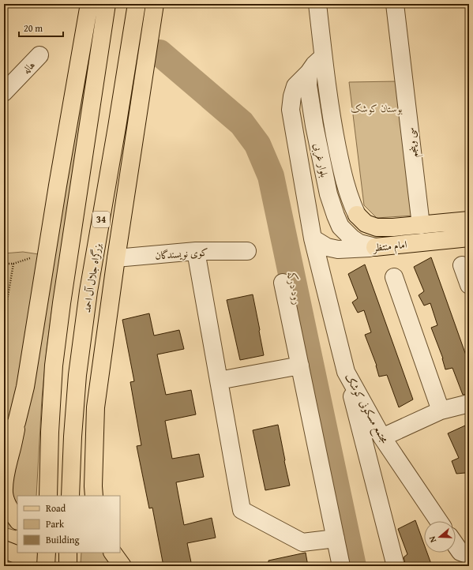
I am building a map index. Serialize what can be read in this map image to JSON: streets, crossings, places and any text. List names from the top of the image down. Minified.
{"streets":{"main road":["34","امام منتظر","بزرگراه جلال آل احمد"],"street":["هاله","سی وپنجم","بلوار غربی","کوی نویسندگان","مجتمع مسکونی کوشک"]},"crossings":[["سی وپنجم","امام منتظر"],["بلوار غربی","امام منتظر"],["بلوار غربی","مجتمع مسکونی کوشک"],["امام منتظر","مجتمع مسکونی کوشک"]],"water":["رود درکه"],"parks":["بوستان کوشک"],"legend":["Road","Park","Building"],"scale_bar":"20 m","north":"left"}
